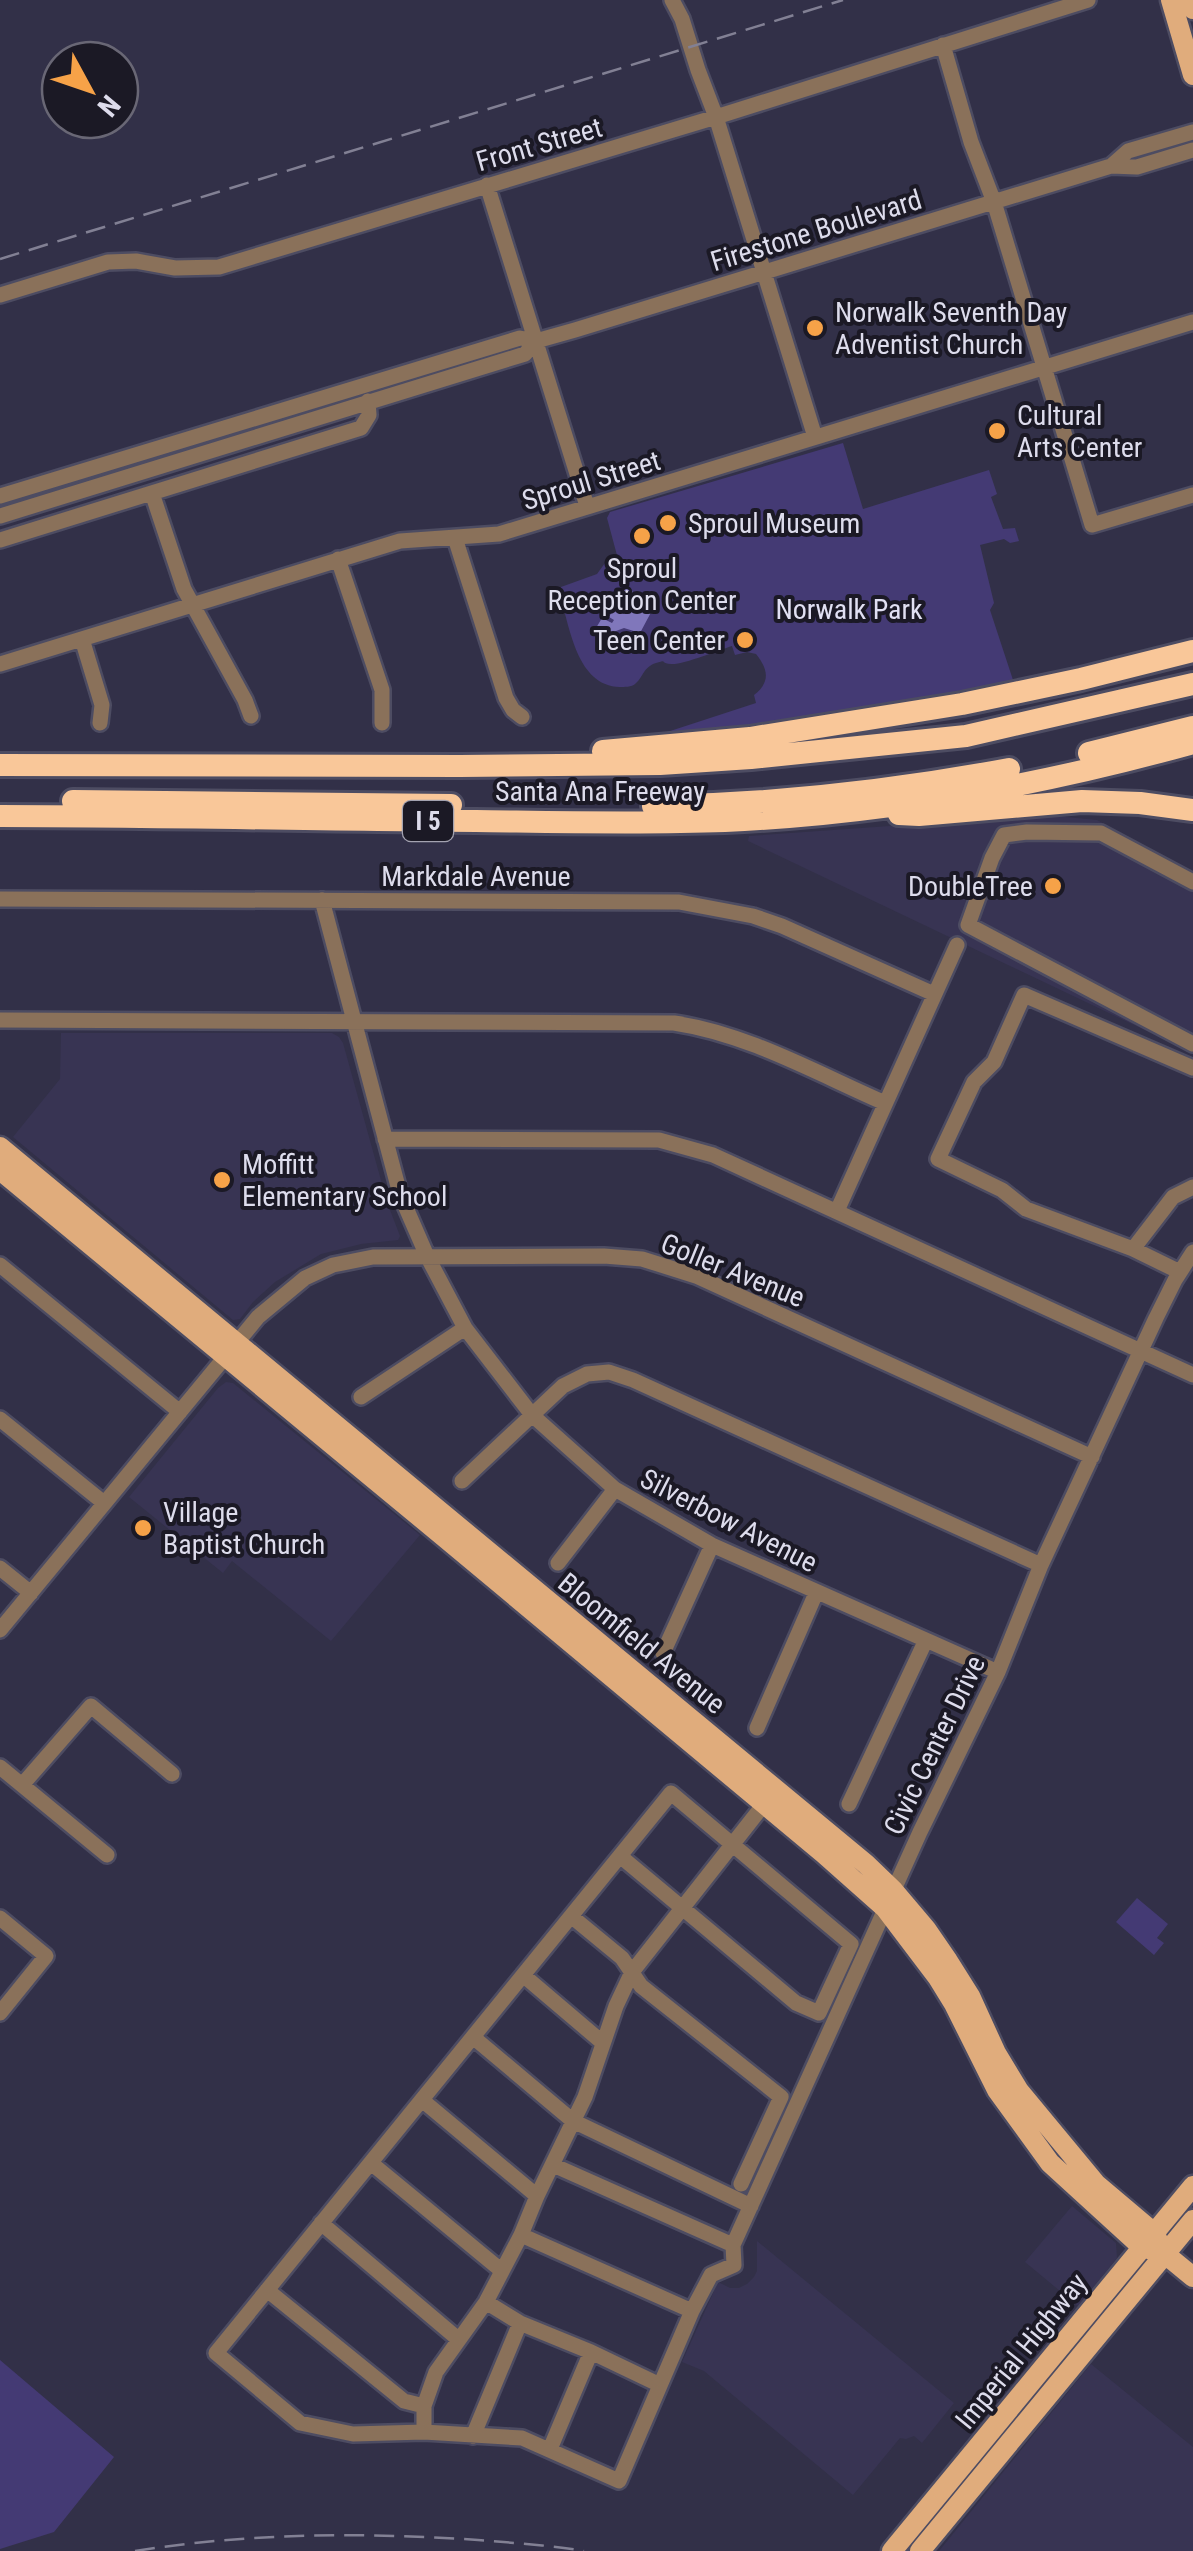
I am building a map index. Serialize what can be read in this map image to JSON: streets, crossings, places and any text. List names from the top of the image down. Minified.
{"streets":{"highway":["Santa Ana Freeway","I 5"],"main road":["Bloomfield Avenue","Imperial Highway"],"street":["Front Street","Firestone Boulevard","Sproul Street","Markdale Avenue","Goller Avenue","Silverbow Avenue","Civic Center Drive"]},"crossings":[["Markdale Avenue","Silverbow Avenue"],["Goller Avenue","Silverbow Avenue"],["Goller Avenue","Bloomfield Avenue"],["Goller Avenue","Civic Center Drive"],["Silverbow Avenue","Civic Center Drive"],["Bloomfield Avenue","Civic Center Drive"],["Bloomfield Avenue","Imperial Highway"]],"parks":["Norwalk Park"],"places":["Norwalk Seventh Day Adventist Church","Cultural Arts Center","Sproul Museum","Sproul Reception Center","Teen Center","DoubleTree","Moffitt Elementary School","Village Baptist Church"],"north":"bottom right"}
